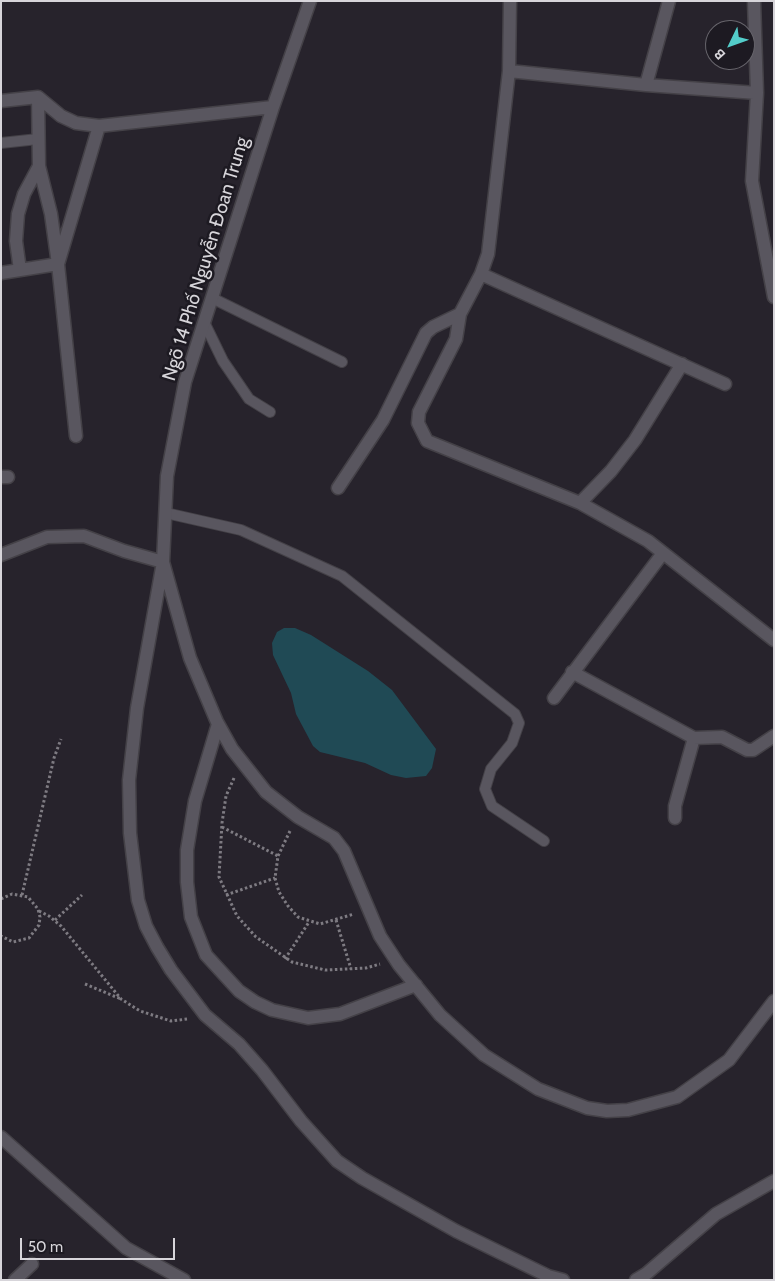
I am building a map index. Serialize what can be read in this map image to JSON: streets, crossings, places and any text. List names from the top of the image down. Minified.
{"streets":{"street":["Ngõ 14 Phố Nguyễn Đoan Trung"]},"scale_bar":"50 m","north":"bottom left"}
